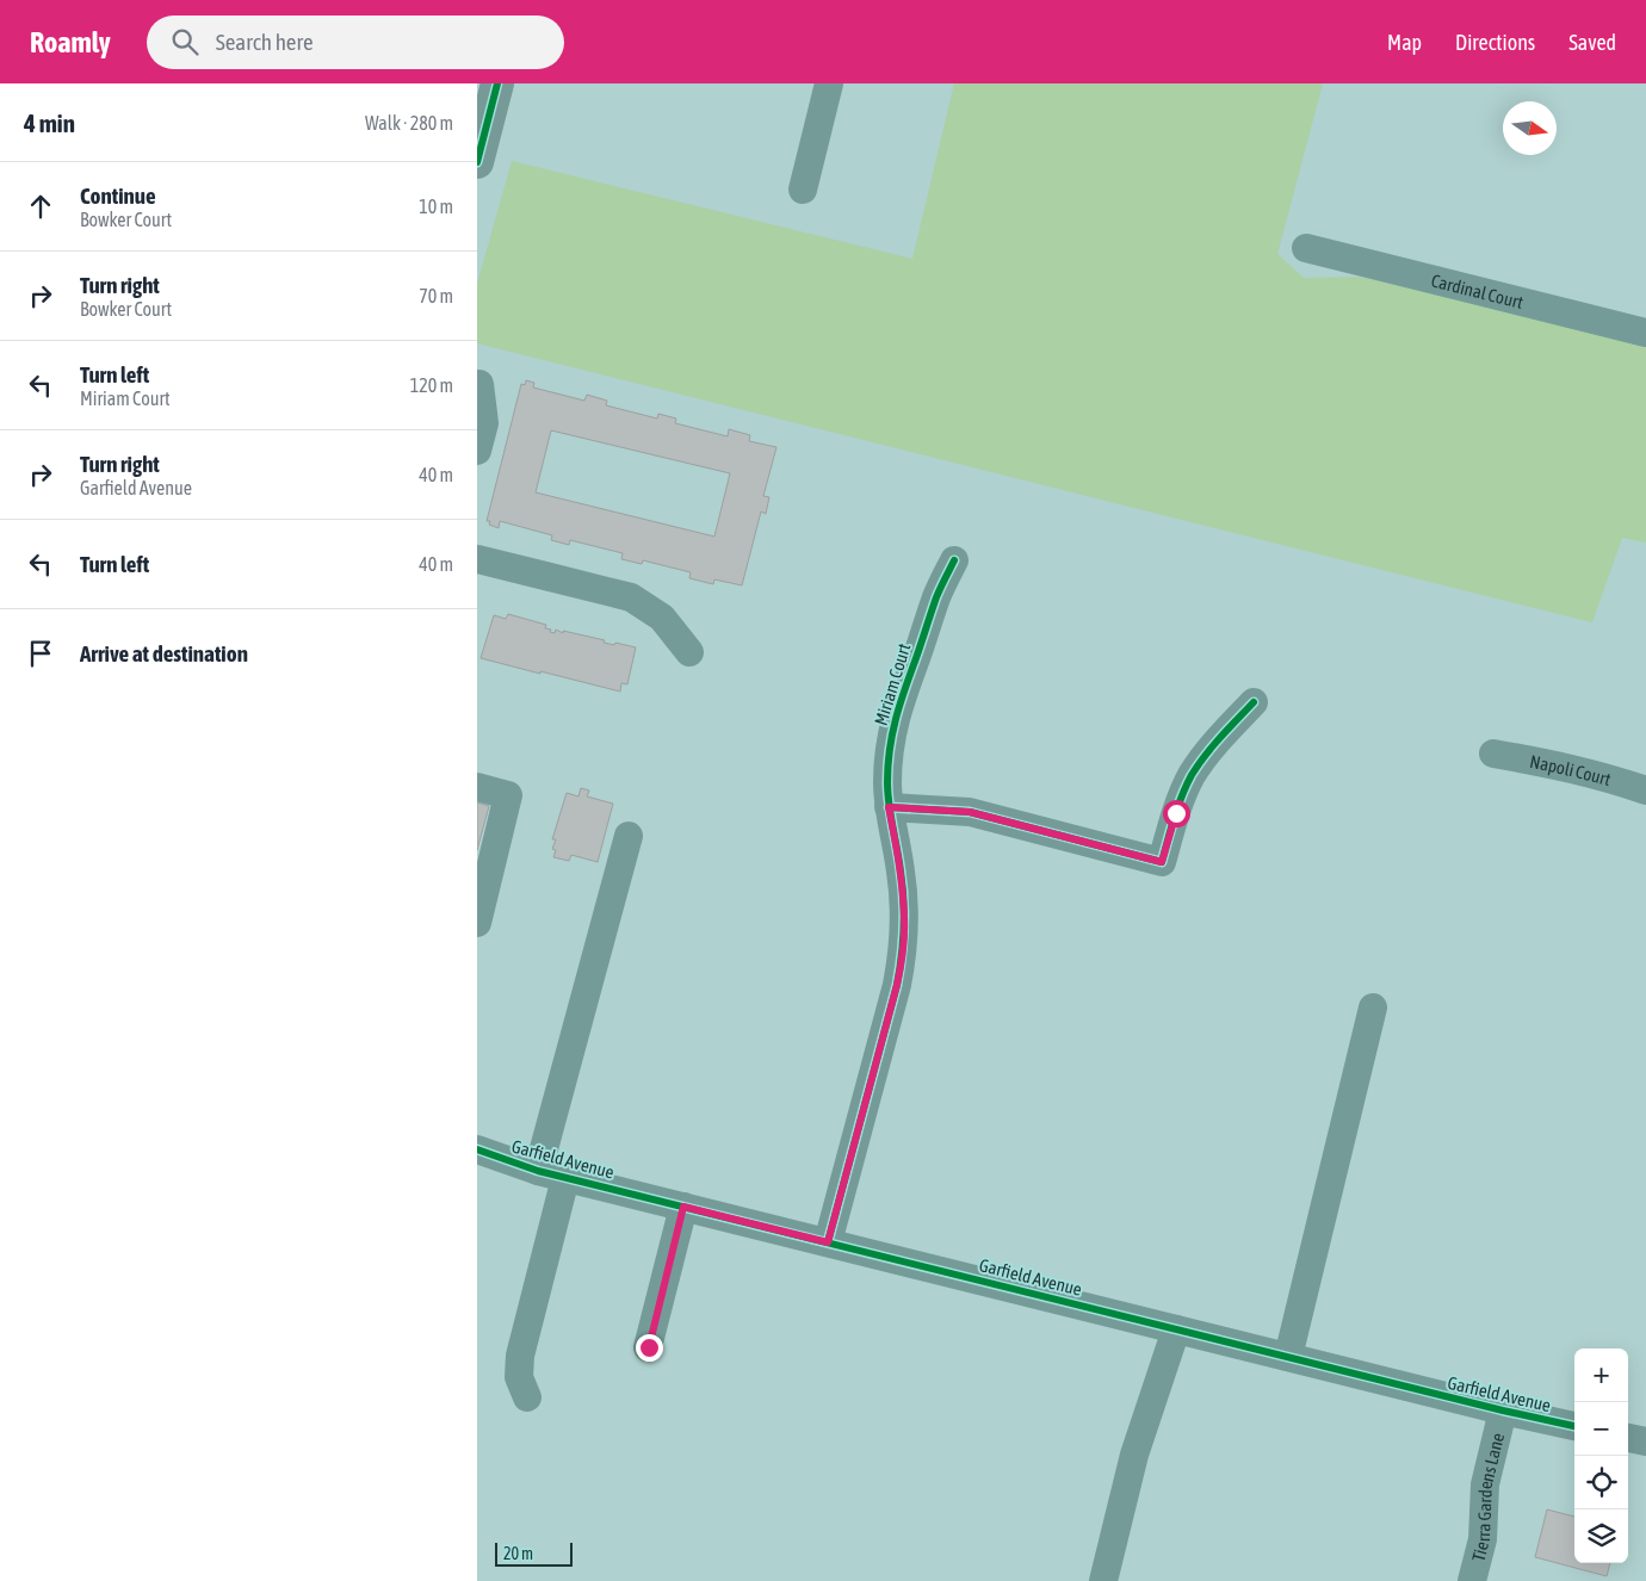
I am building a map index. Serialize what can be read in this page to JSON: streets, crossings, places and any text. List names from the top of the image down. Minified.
{"streets":{"street":["Cardinal Court","Miriam Court","Napoli Court","Garfield Avenue","Tierra Gardens Lane"]},"crossings":[["Miriam Court","Garfield Avenue"],["Garfield Avenue","Tierra Gardens Lane"]],"scale_bar":"20 m","north":"right","page":{"header":"Roamly","search":"Search here","nav":["Map","Directions","Saved"],"heading":["4 min","Walk · 280 m"],"list":[["Continue","Bowker Court","10 m"],["Turn right","Bowker Court","70 m"],["Turn left","Miriam Court","120 m"],["Turn right","Garfield Avenue","40 m"],["Turn left","40 m"],"Arrive at destination"],"map_buttons":["+","−"],"scale":"20 m"}}
